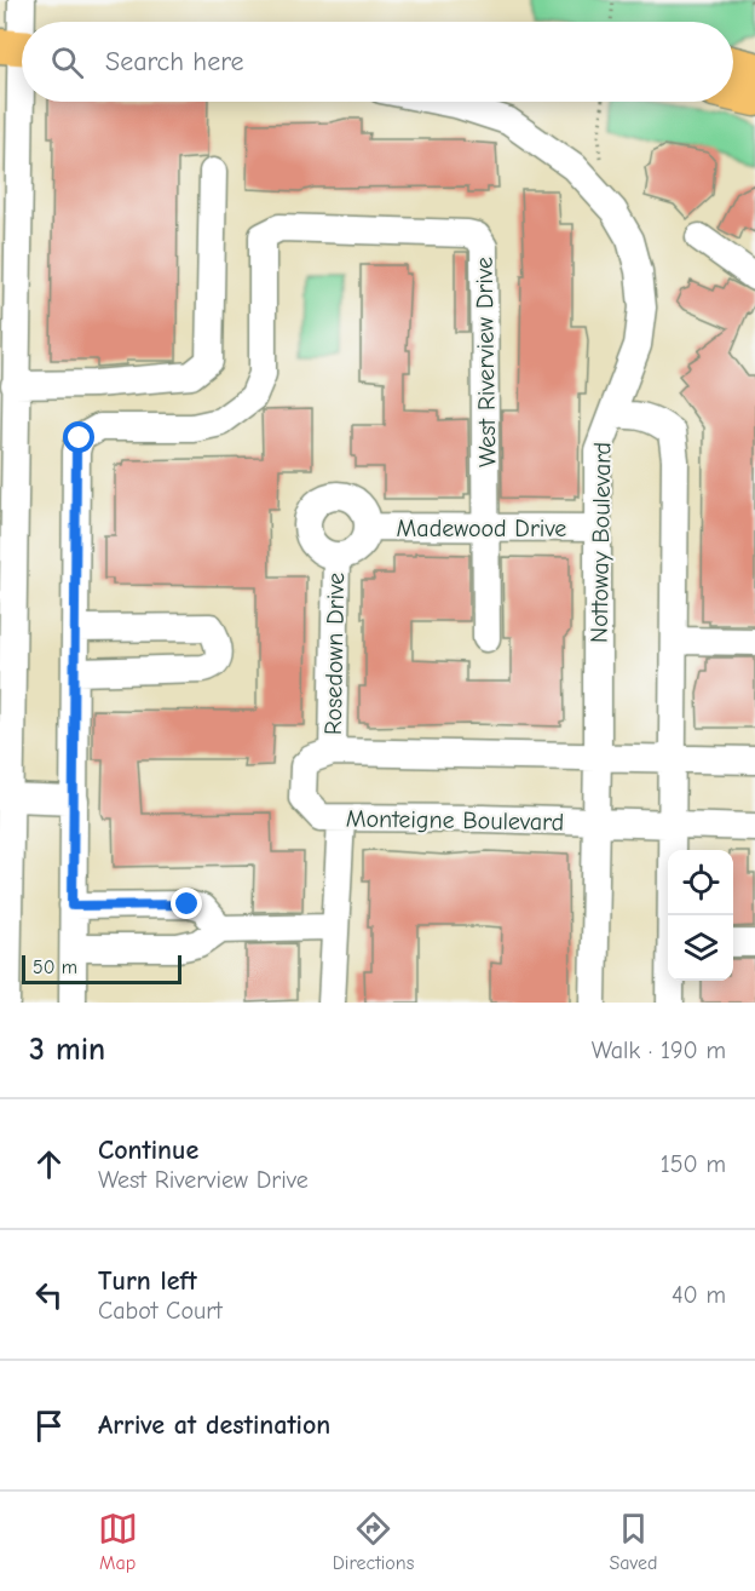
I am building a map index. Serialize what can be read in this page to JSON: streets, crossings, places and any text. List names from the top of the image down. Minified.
{"streets":{"street":["West Riverview Drive","Madewood Drive","Nottoway Boulevard","Rosedown Drive","Monteigne Boulevard"]},"crossings":[["West Riverview Drive","Madewood Drive"],["Madewood Drive","Nottoway Boulevard"],["Madewood Drive","Rosedown Drive"],["Nottoway Boulevard","Monteigne Boulevard"],["Rosedown Drive","Monteigne Boulevard"]],"scale_bar":"50 m","page":{"search":"Search here","scale":"50 m","heading":["3 min","Walk · 190 m"],"list":[["Continue","West Riverview Drive","150 m"],["Turn left","Cabot Court","40 m"],"Arrive at destination"],"nav":["Map","Directions","Saved"]}}
